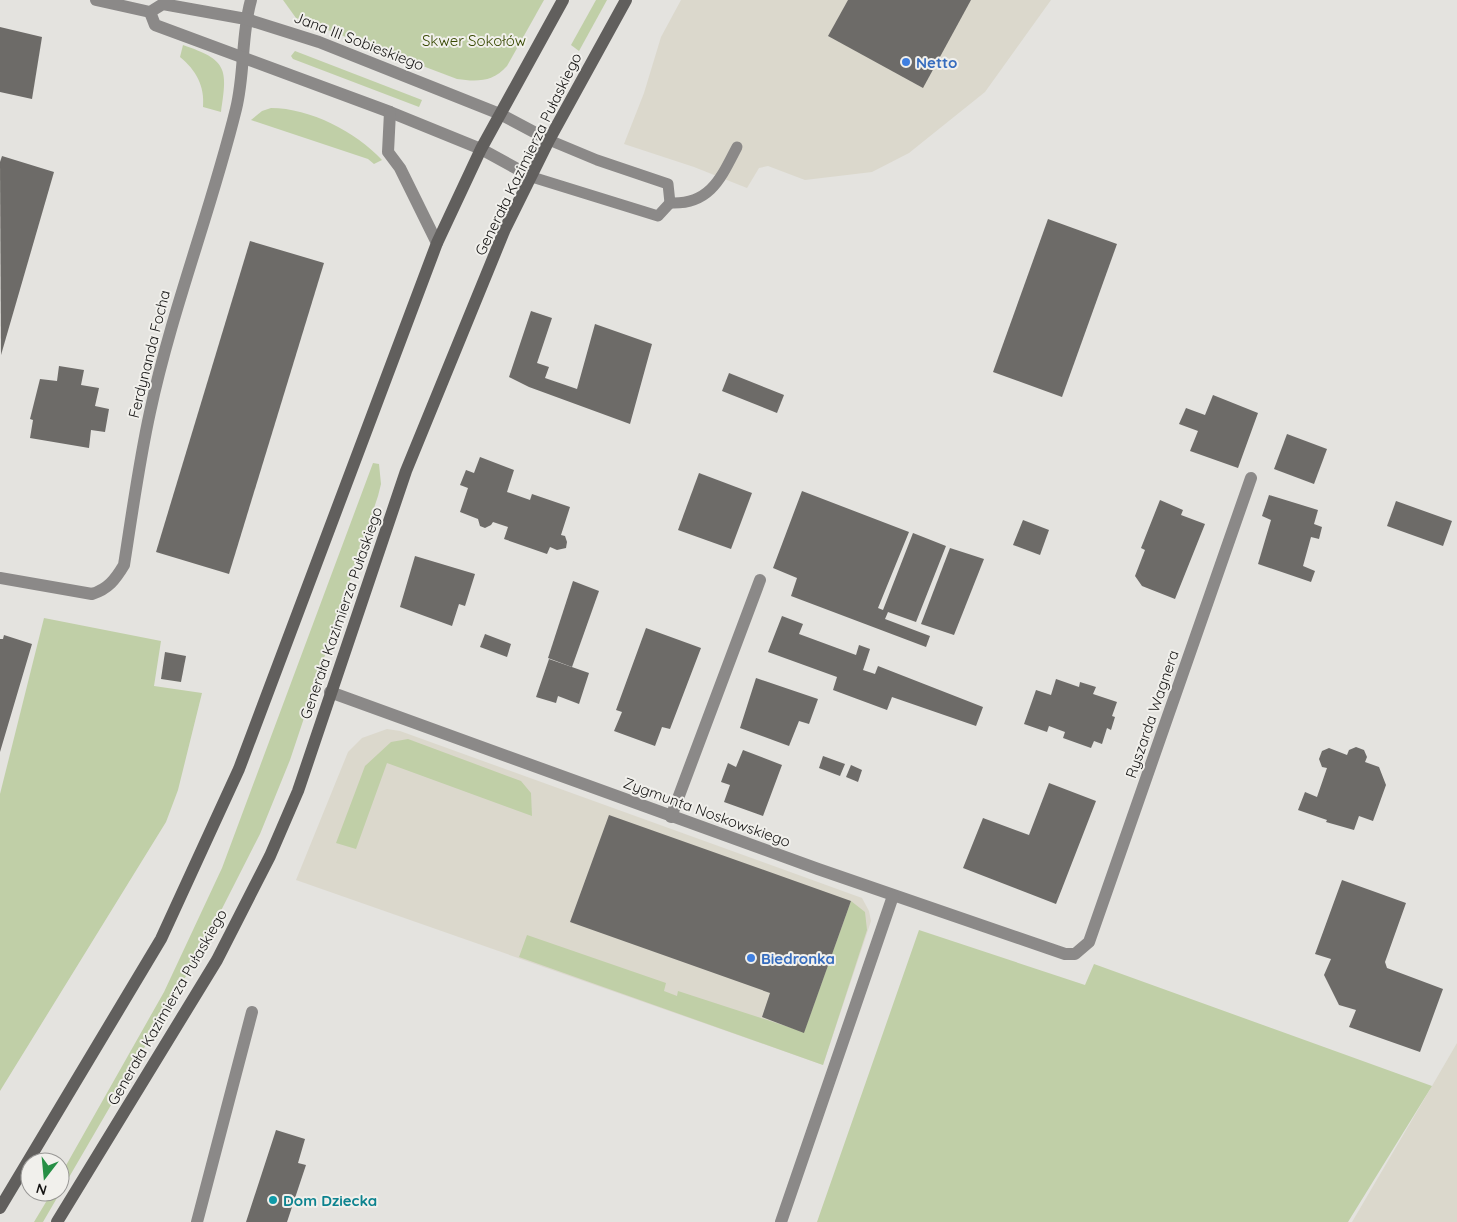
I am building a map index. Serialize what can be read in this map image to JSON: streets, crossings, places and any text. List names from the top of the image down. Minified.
{"streets":{"main road":["Generała Kazimierza Pułaskiego"],"street":["Jana III Sobieskiego","Ferdynanda Focha","Ryszarda Wagnera","Zygmunta Noskowskiego"]},"crossings":[["Jana III Sobieskiego","Generała Kazimierza Pułaskiego"],["Jana III Sobieskiego","Ferdynanda Focha"],["Generała Kazimierza Pułaskiego","Zygmunta Noskowskiego"],["Ryszarda Wagnera","Zygmunta Noskowskiego"]],"parks":["Skwer Sokołów"],"places":["Netto","Biedronka","Dom Dziecka"],"north":"bottom"}
